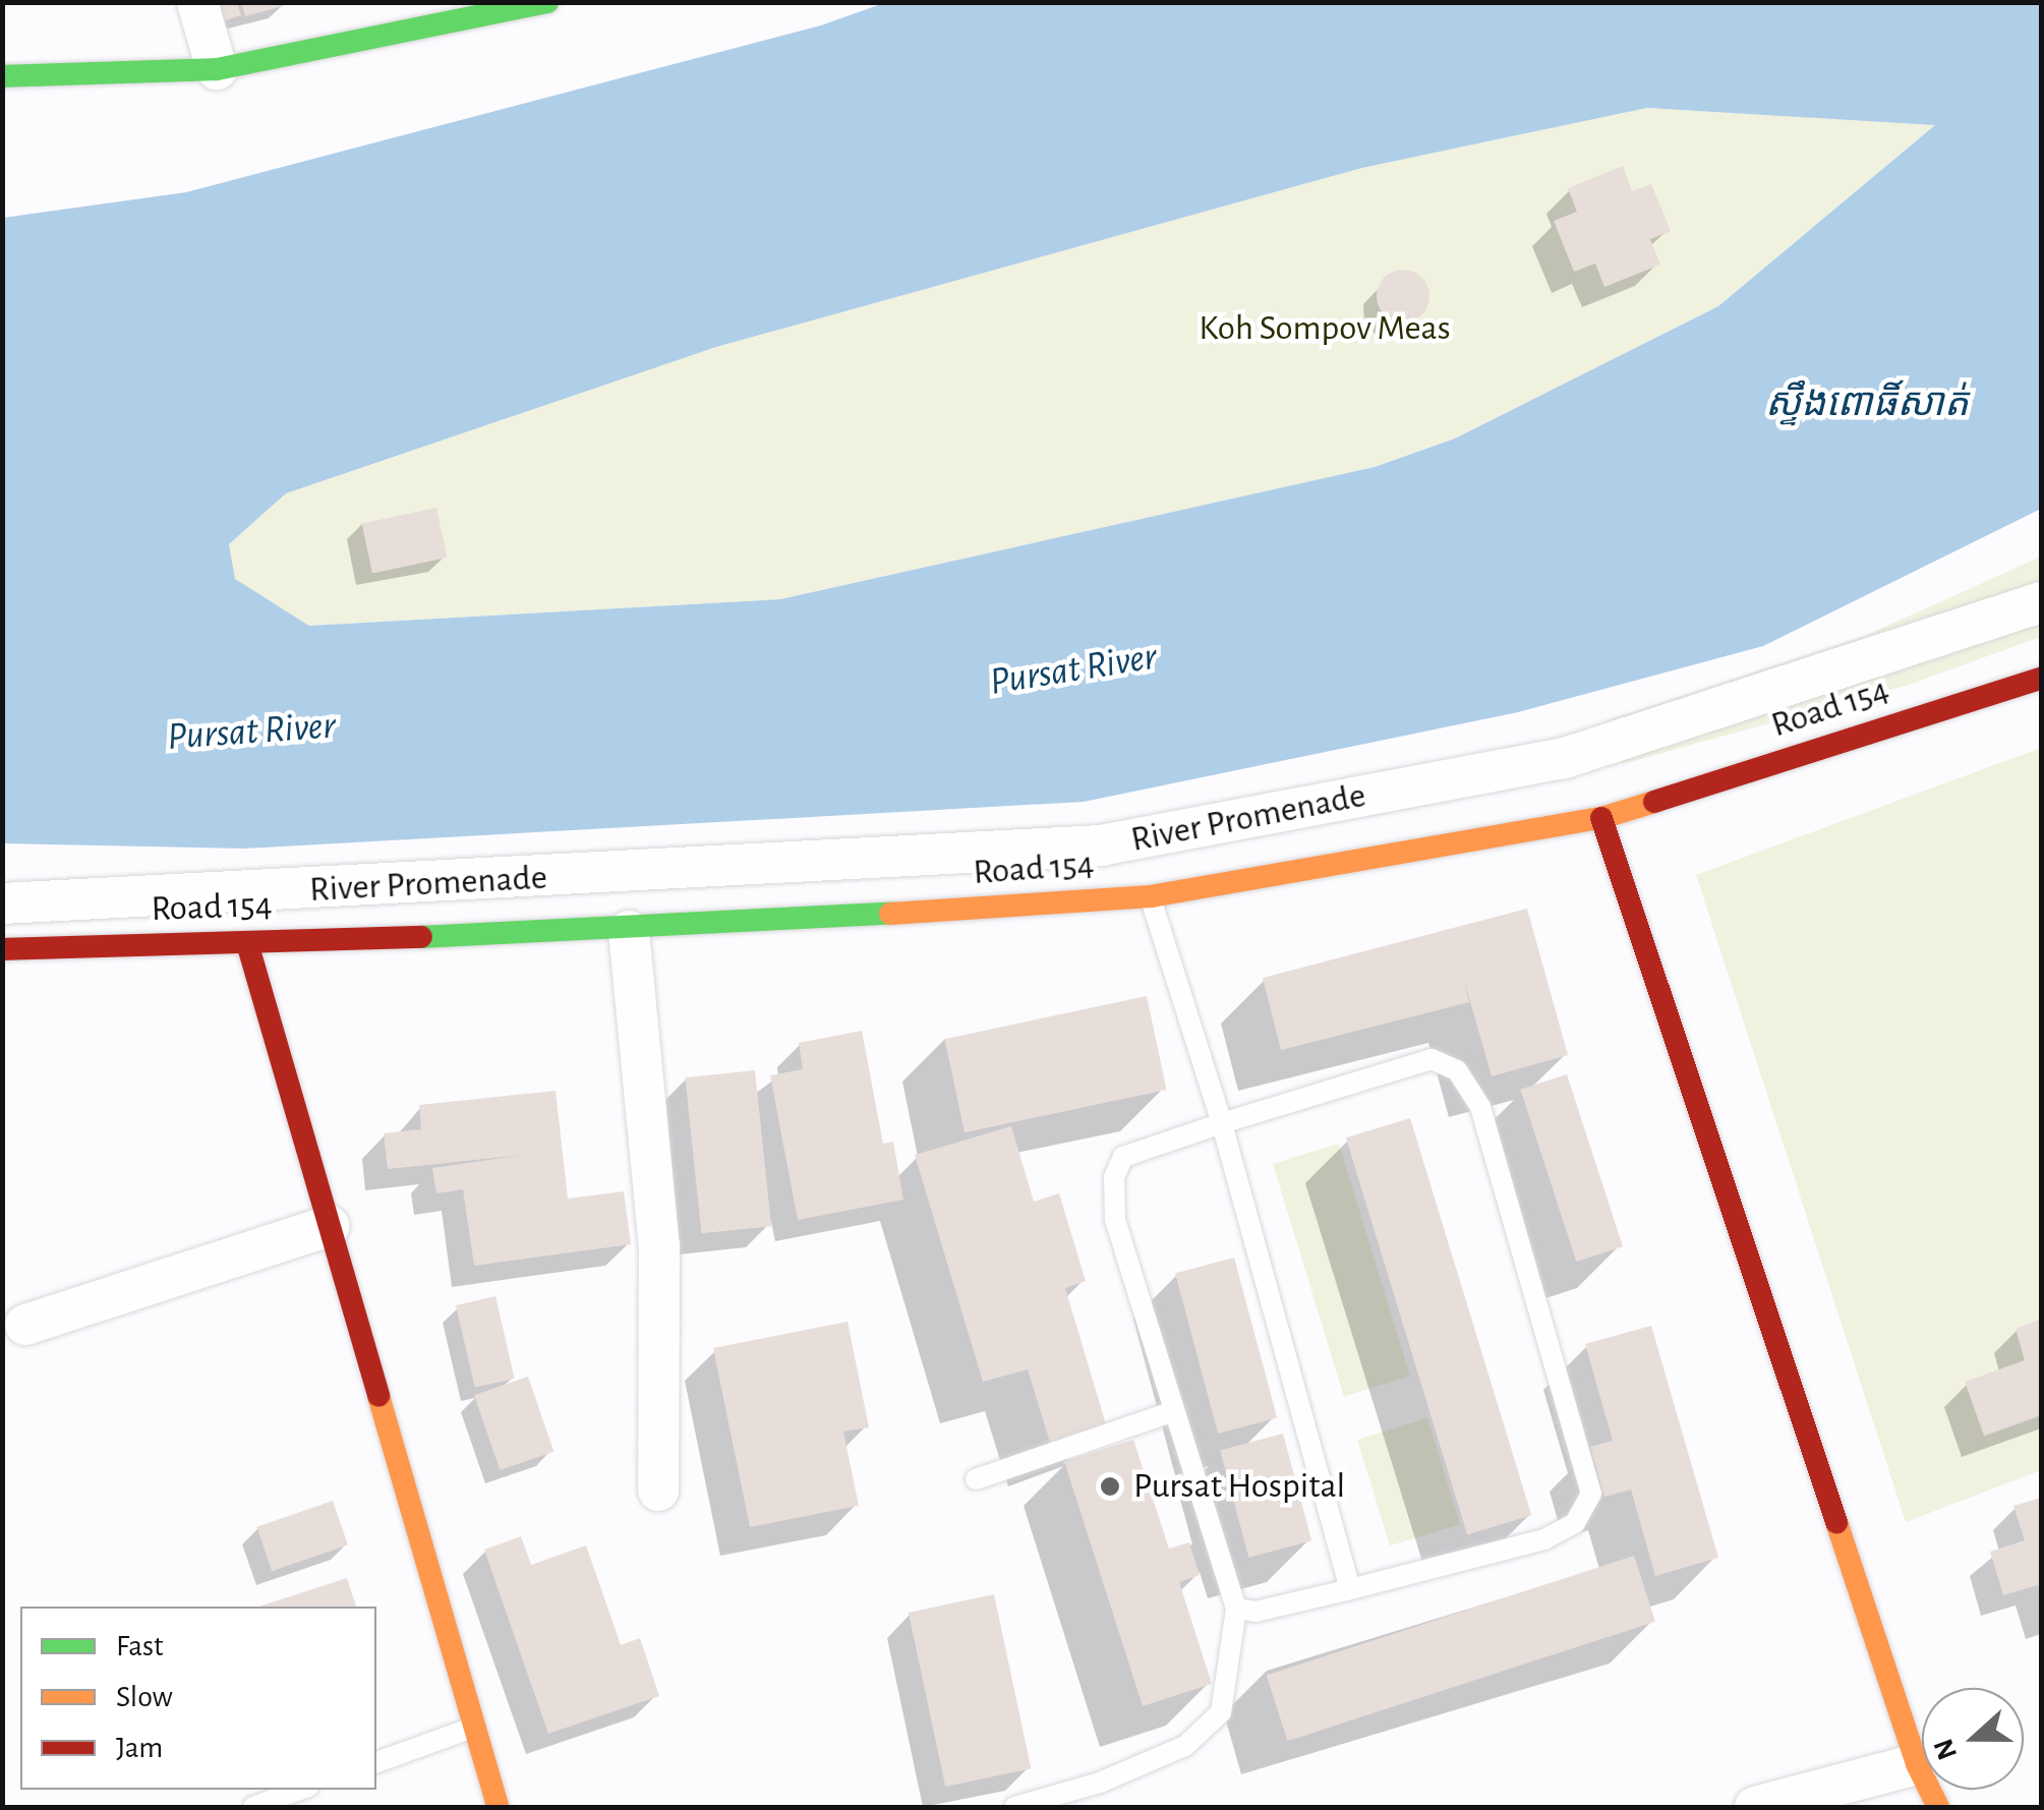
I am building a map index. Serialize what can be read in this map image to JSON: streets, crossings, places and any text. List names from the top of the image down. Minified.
{"streets":{"street":["Road 154","River Promenade"]},"water":["ស្ទឹងពោធិ៍សាត់","Pursat River"],"parks":["Koh Sompov Meas"],"places":["Pursat Hospital"],"legend":["Fast","Slow","Jam"],"north":"left"}
